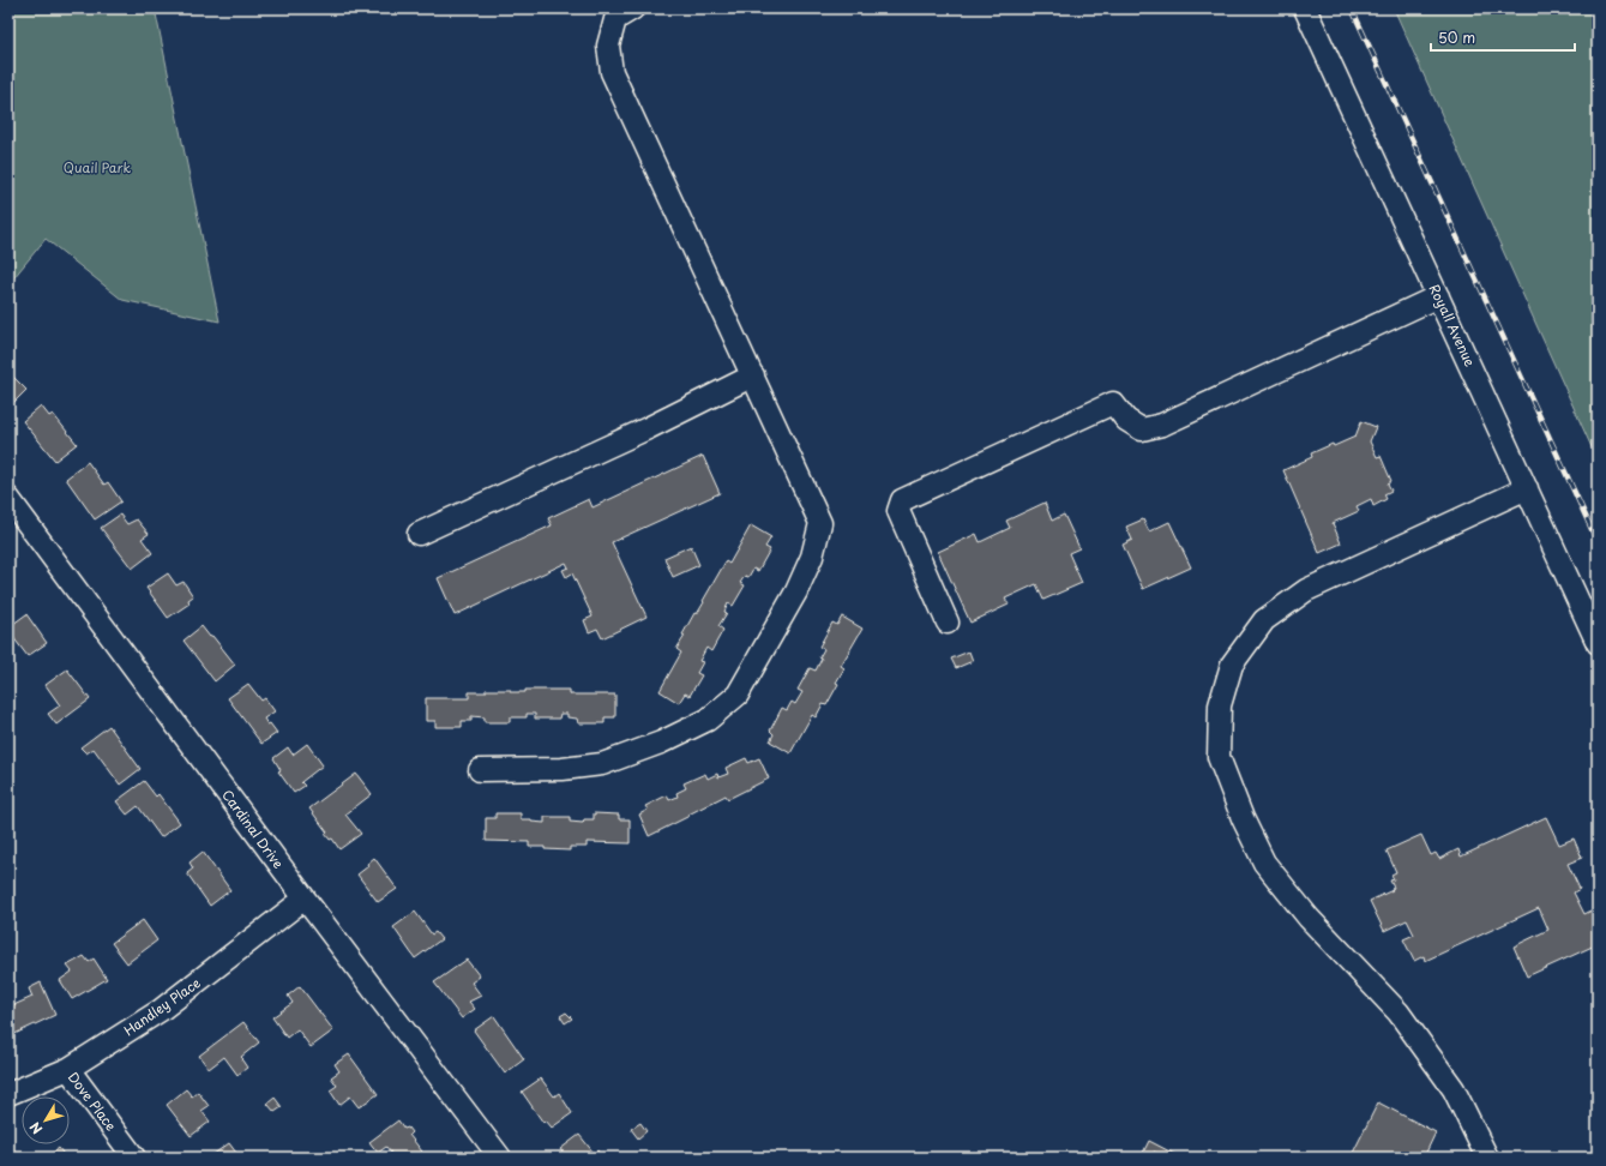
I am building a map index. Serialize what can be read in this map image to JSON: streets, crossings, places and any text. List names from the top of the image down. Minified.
{"streets":{"street":["Royall Avenue","Cardinal Drive","Handley Place","Dove Place"]},"crossings":[["Cardinal Drive","Handley Place"],["Handley Place","Dove Place"]],"parks":["Quail Park"],"scale_bar":"50 m","north":"bottom left"}
